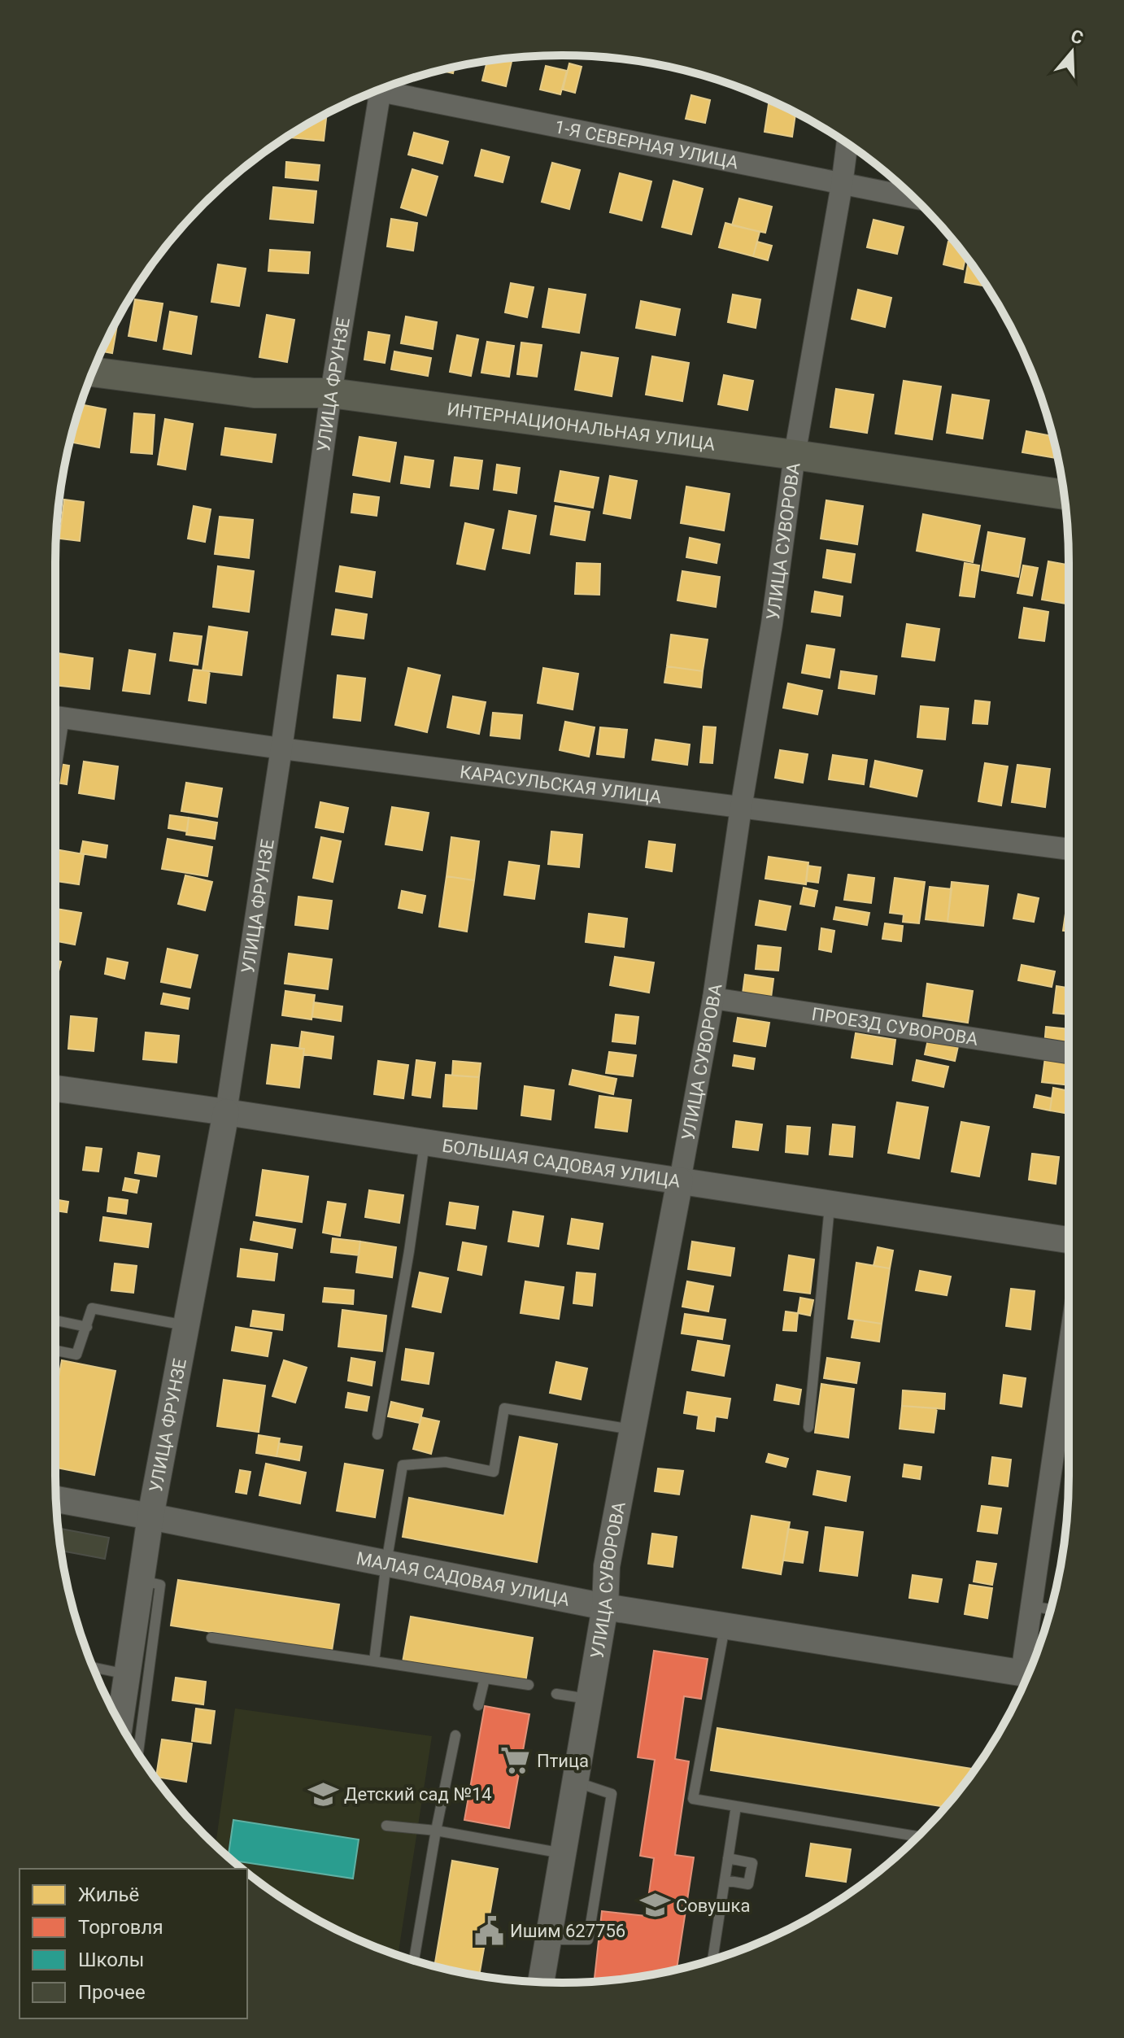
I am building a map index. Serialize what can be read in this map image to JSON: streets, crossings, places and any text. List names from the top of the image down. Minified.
{"streets":{"main road":["ИНТЕРНАЦИОНАЛЬНАЯ УЛИЦА"],"street":["1-Я СЕВЕРНАЯ УЛИЦА","УЛИЦА ФРУНЗЕ","УЛИЦА СУВОРОВА","КАРАСУЛЬСКАЯ УЛИЦА","ПРОЕЗД СУВОРОВА","БОЛЬШАЯ САДОВАЯ УЛИЦА","МАЛАЯ САДОВАЯ УЛИЦА"]},"crossings":[["1-Я СЕВЕРНАЯ УЛИЦА","УЛИЦА СУВОРОВА"],["УЛИЦА ФРУНЗЕ","ИНТЕРНАЦИОНАЛЬНАЯ УЛИЦА"],["УЛИЦА ФРУНЗЕ","КАРАСУЛЬСКАЯ УЛИЦА"],["УЛИЦА ФРУНЗЕ","БОЛЬШАЯ САДОВАЯ УЛИЦА"],["УЛИЦА ФРУНЗЕ","МАЛАЯ САДОВАЯ УЛИЦА"],["ИНТЕРНАЦИОНАЛЬНАЯ УЛИЦА","УЛИЦА СУВОРОВА"],["УЛИЦА СУВОРОВА","КАРАСУЛЬСКАЯ УЛИЦА"],["УЛИЦА СУВОРОВА","ПРОЕЗД СУВОРОВА"],["УЛИЦА СУВОРОВА","БОЛЬШАЯ САДОВАЯ УЛИЦА"],["УЛИЦА СУВОРОВА","МАЛАЯ САДОВАЯ УЛИЦА"]],"places":{"supermarket":["Птица"],"school or university":["Детский сад №14","Совушка"],"public building":["Ишим 627756"]},"legend":["Жильё","Торговля","Школы","Прочее"],"north":"top"}
